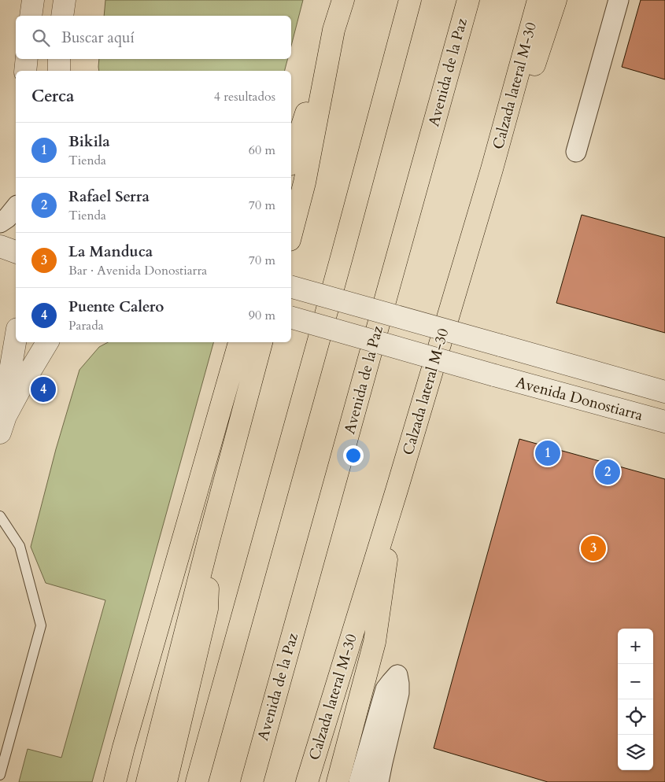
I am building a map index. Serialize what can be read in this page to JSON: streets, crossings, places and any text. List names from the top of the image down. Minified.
{"streets":{"highway":["Avenida de la Paz","Calzada lateral M-30"],"street":["Avenida Donostiarra"]},"page":{"search":"Buscar aquí","heading":["Cerca","4 resultados"],"list":[{"mark":"1","name":"Bikila","note":"Tienda","value":"60 m"},{"mark":"2","name":"Rafael Serra","note":"Tienda","value":"70 m"},{"mark":"3","name":"La Manduca","note":"Bar · Avenida Donostiarra","value":"70 m"},{"mark":"4","name":"Puente Calero","note":"Parada","value":"90 m"}],"pins":["4","1","2","3"],"map_buttons":["+","−"]}}
